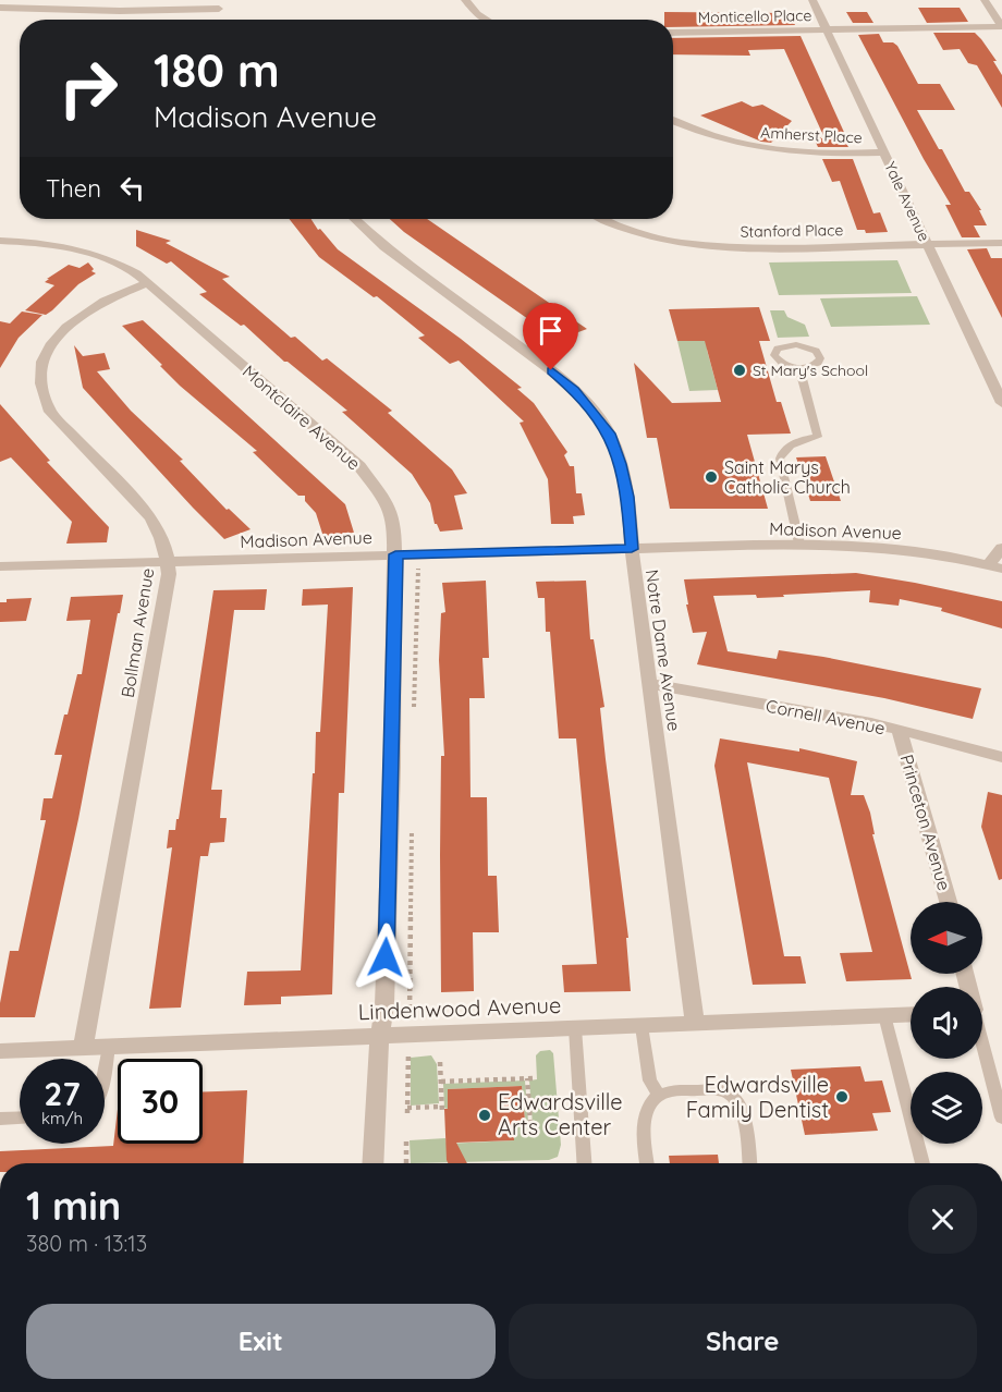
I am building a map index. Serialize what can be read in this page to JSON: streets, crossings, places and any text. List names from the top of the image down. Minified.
{"streets":{"street":["Monticello Place","Amherst Place","Yale Avenue","Stanford Place","Montclaire Avenue","Madison Avenue","Bollman Avenue","Notre Dame Avenue","Cornell Avenue","Princeton Avenue","Lindenwood Avenue"]},"crossings":[["Monticello Place","Yale Avenue"],["Amherst Place","Yale Avenue"],["Yale Avenue","Stanford Place"],["Montclaire Avenue","Madison Avenue"],["Montclaire Avenue","Bollman Avenue"],["Montclaire Avenue","Lindenwood Avenue"],["Madison Avenue","Bollman Avenue"],["Madison Avenue","Notre Dame Avenue"],["Bollman Avenue","Lindenwood Avenue"],["Notre Dame Avenue","Cornell Avenue"],["Notre Dame Avenue","Lindenwood Avenue"],["Cornell Avenue","Princeton Avenue"]],"places":["St Mary's School","Saint Marys Catholic Church","Edwardsville Family Dentist","Edwardsville Arts Center"],"north":"left","page":{"turn":["180 m","Madison Avenue"],"then":"Then","speed":"27 km/h","limit":"30","heading":["1 min","380 m · 13:13"],"buttons":["Exit","Share"]}}
